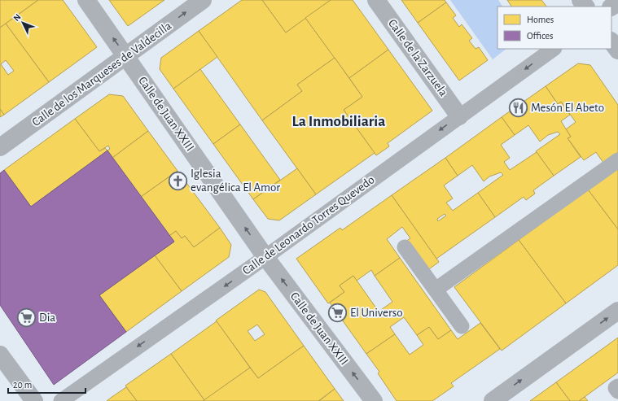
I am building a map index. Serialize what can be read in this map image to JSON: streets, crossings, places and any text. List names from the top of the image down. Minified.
{"streets":{"street":["Calle de la Zarzuela","Calle de los Marqueses de Valdecilla","Calle de Juan XXIII"],"lane":["Calle de Leonardo Torres Quevedo"]},"crossings":[["Calle de la Zarzuela","Calle de Leonardo Torres Quevedo"],["Calle de los Marqueses de Valdecilla","Calle de Juan XXIII"],["Calle de Juan XXIII","Calle de Leonardo Torres Quevedo"]],"one_way":["Calle de los Marqueses de Valdecilla","Calle de Juan XXIII"],"districts":["La Inmobiliaria"],"places":{"restaurant":["Mesón El Abeto"],"church":["Iglesia evangélica El Amor"],"supermarket":["El Universo","Dia"]},"legend":["Homes","Offices"],"scale_bar":"20 m","north":"top left"}
